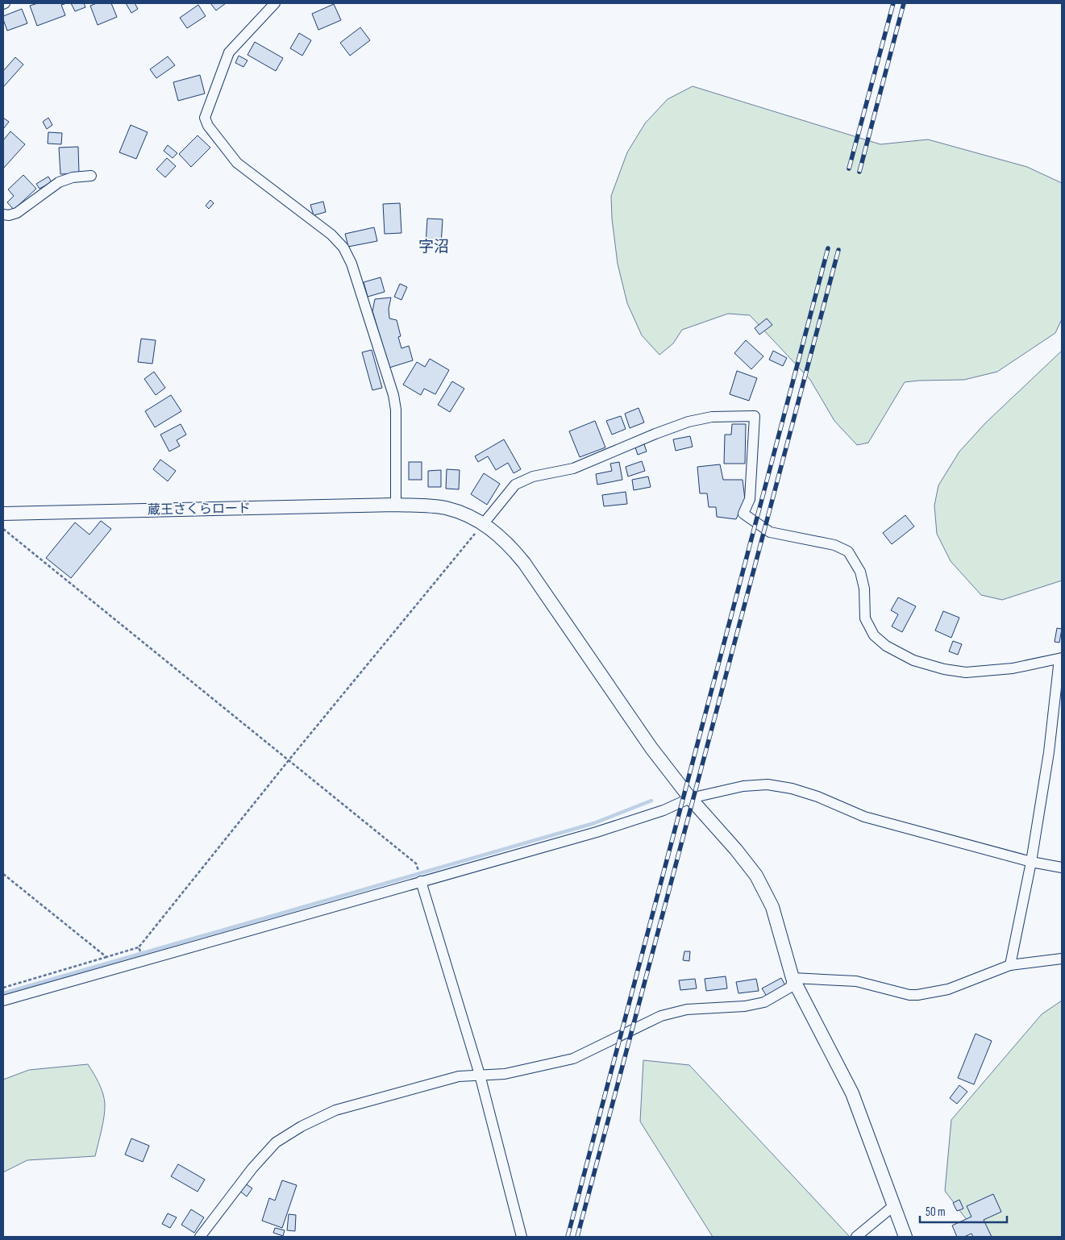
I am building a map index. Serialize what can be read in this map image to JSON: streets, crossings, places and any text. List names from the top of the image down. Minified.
{"streets":{"street":["蔵王さくらロード"]},"districts":["字沼"],"scale_bar":"50 m"}
